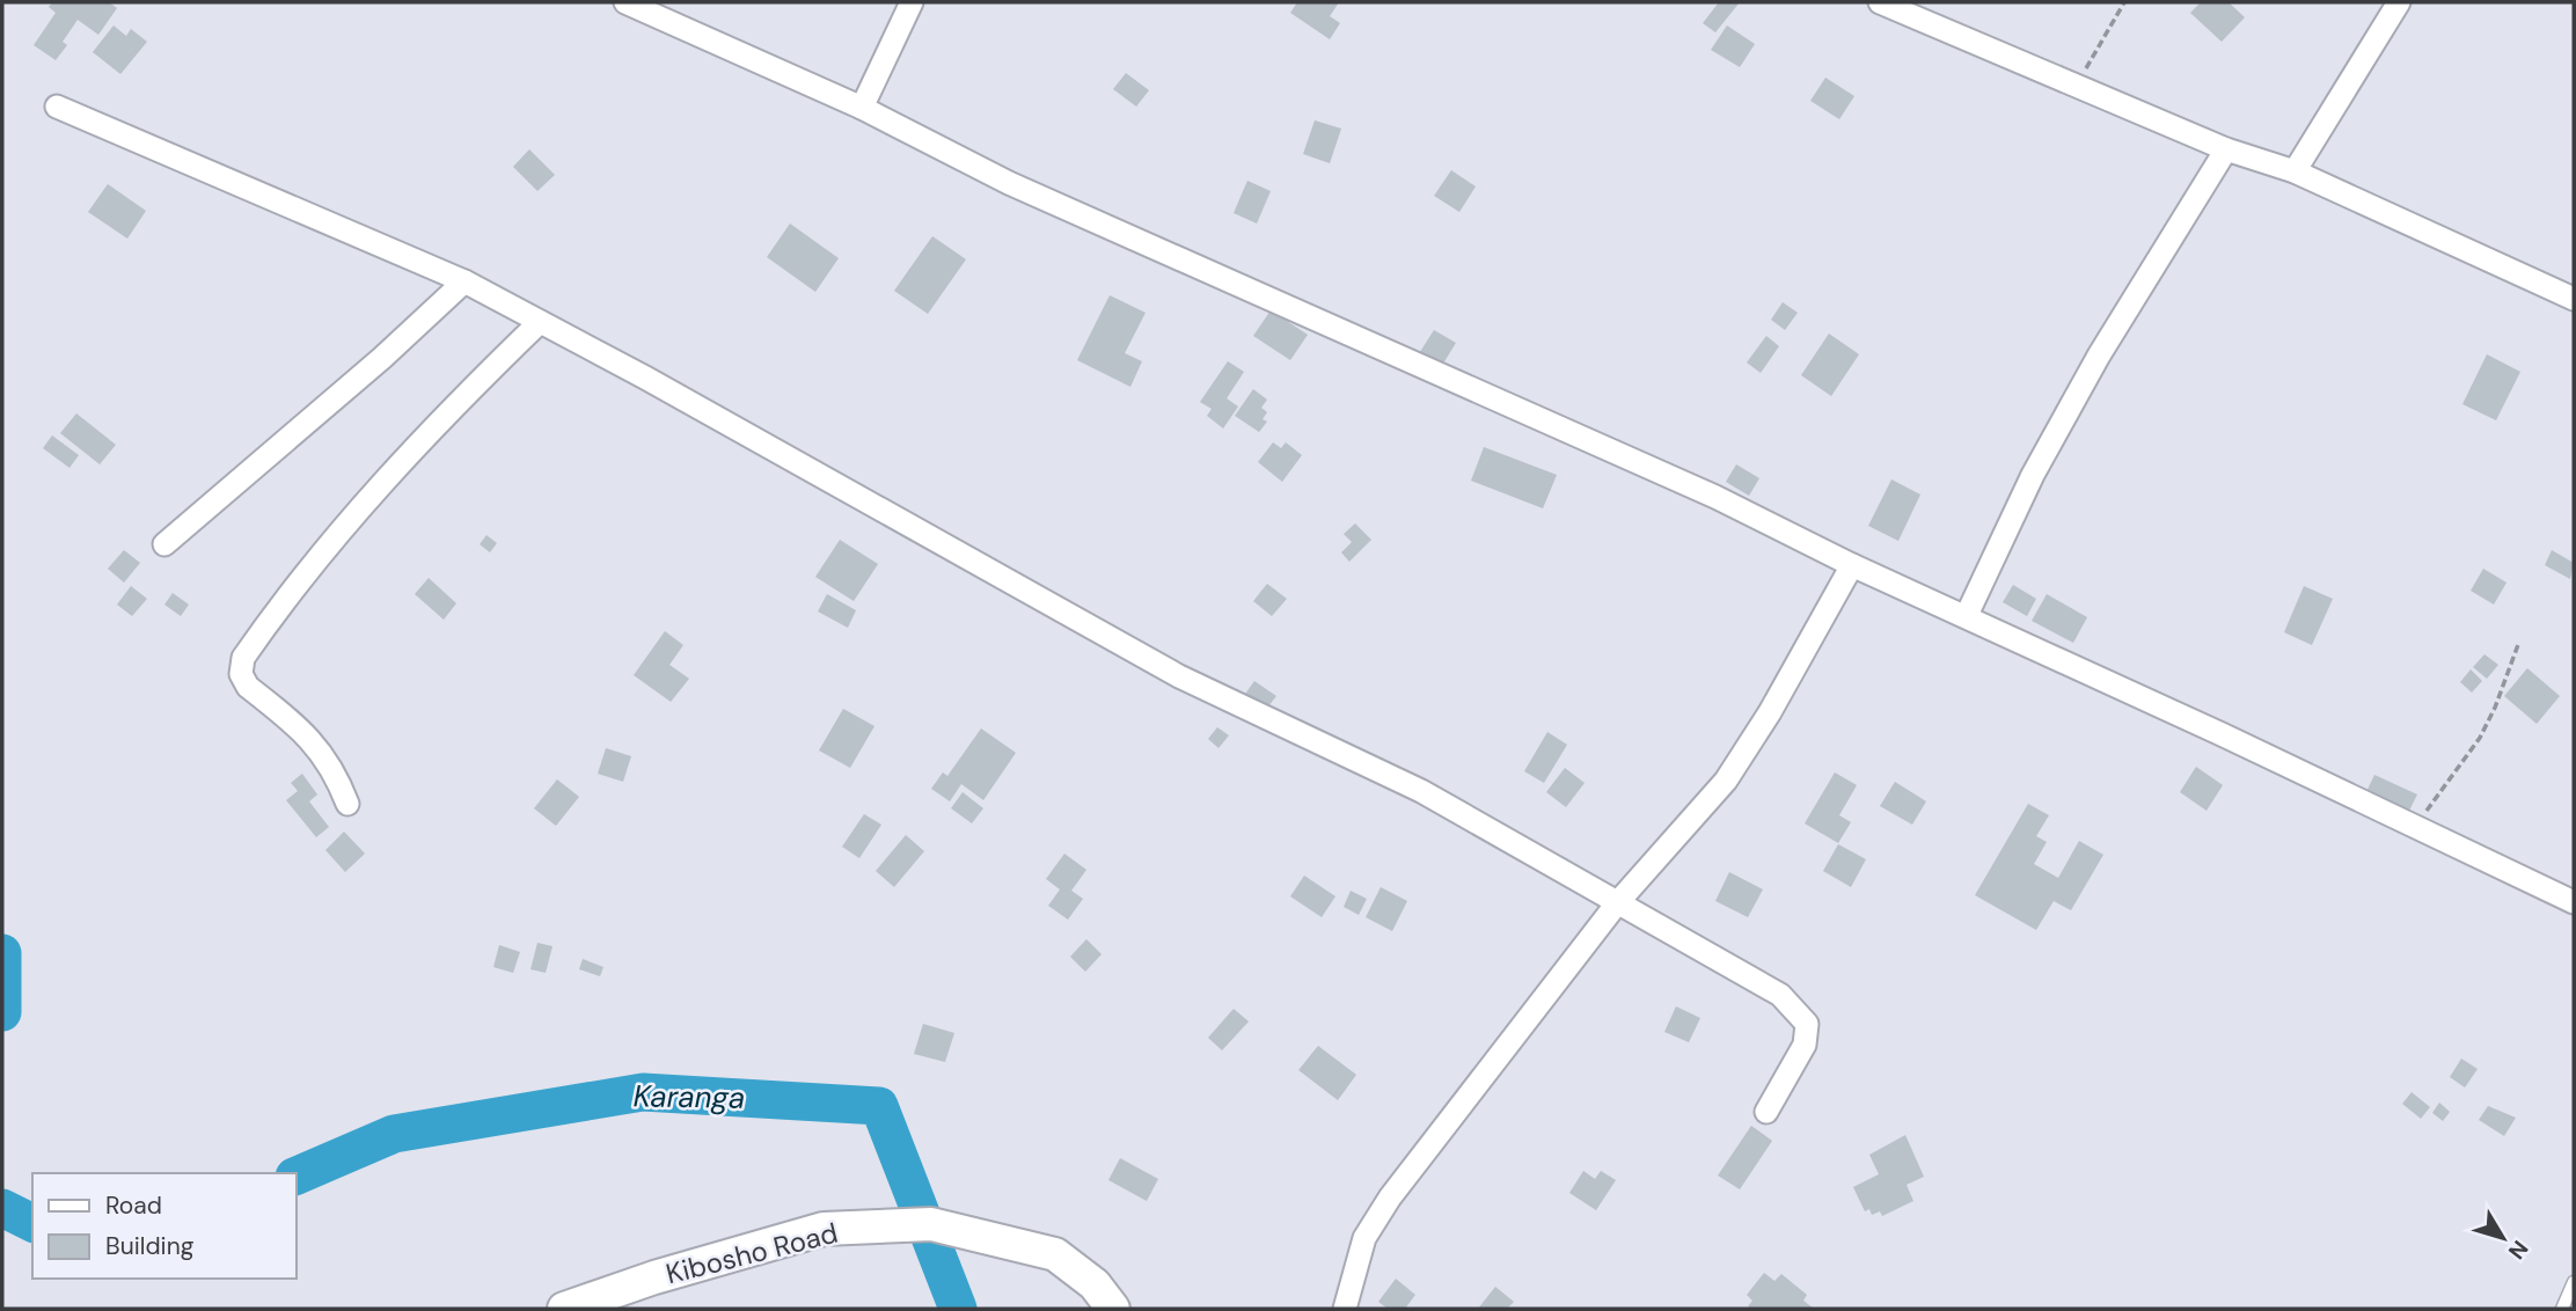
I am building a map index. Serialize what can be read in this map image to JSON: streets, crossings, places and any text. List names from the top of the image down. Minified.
{"streets":{"main road":["Kibosho Road"]},"water":["Karanga"],"legend":["Road","Building"],"north":"bottom right"}
